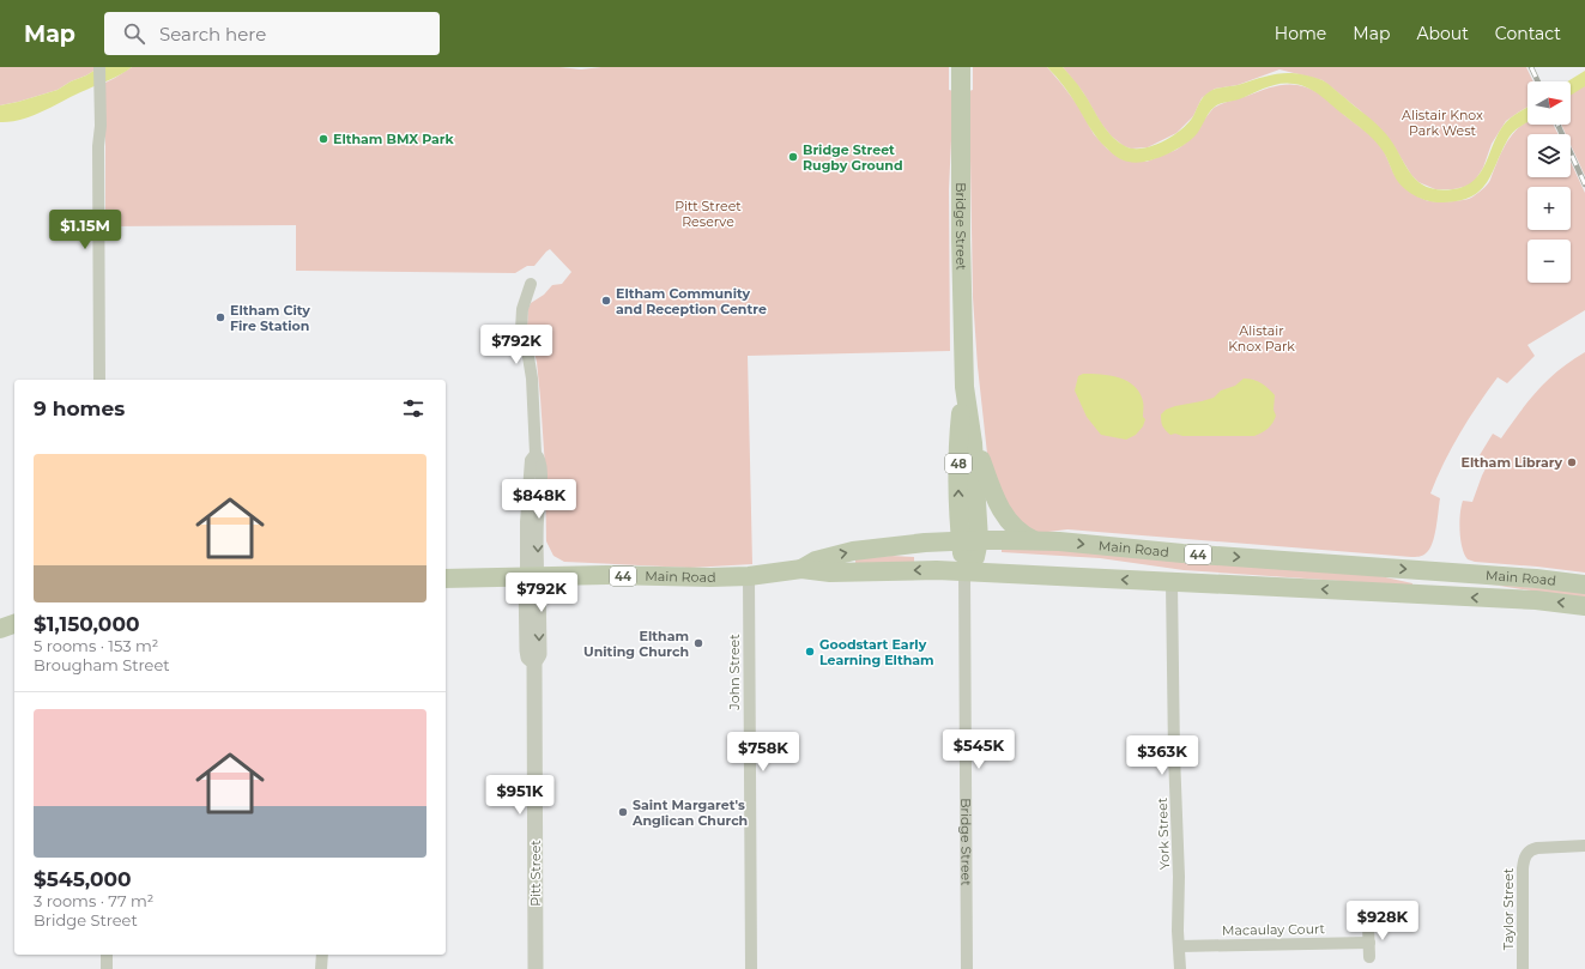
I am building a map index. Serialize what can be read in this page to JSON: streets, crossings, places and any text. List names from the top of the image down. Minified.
{"streets":{"main road":["Bridge Street","48","Main Road","44"],"street":["John Street","York Street","Pitt Street","Taylor Street","Macaulay Court"]},"crossings":[["Bridge Street","Main Road"],["Main Road","John Street"],["Main Road","York Street"],["Main Road","Pitt Street"],["York Street","Macaulay Court"]],"parks":["Alistair Knox Park West","Pitt Street Reserve","Alistair Knox Park"],"places":["Eltham BMX Park","Bridge Street Rugby Ground","Eltham Community and Reception Centre","Eltham City Fire Station","Eltham Library","Eltham Uniting Church","Goodstart Early Learning Eltham","Saint Margaret's Anglican Church"],"north":"right","page":{"header":"Map","search":"Search here","nav":["Home","Map","About","Contact"],"map_buttons":["+","−"],"price":["$1.15M","$792K","$848K","$792K","$545K","$758K","$363K","$951K","$928K"],"heading":"9 homes","list":[{"name":"$1,150,000","note":"5 rooms · 153 m² · Brougham Street"},{"name":"$545,000","note":"3 rooms · 77 m² · Bridge Street"}]}}
